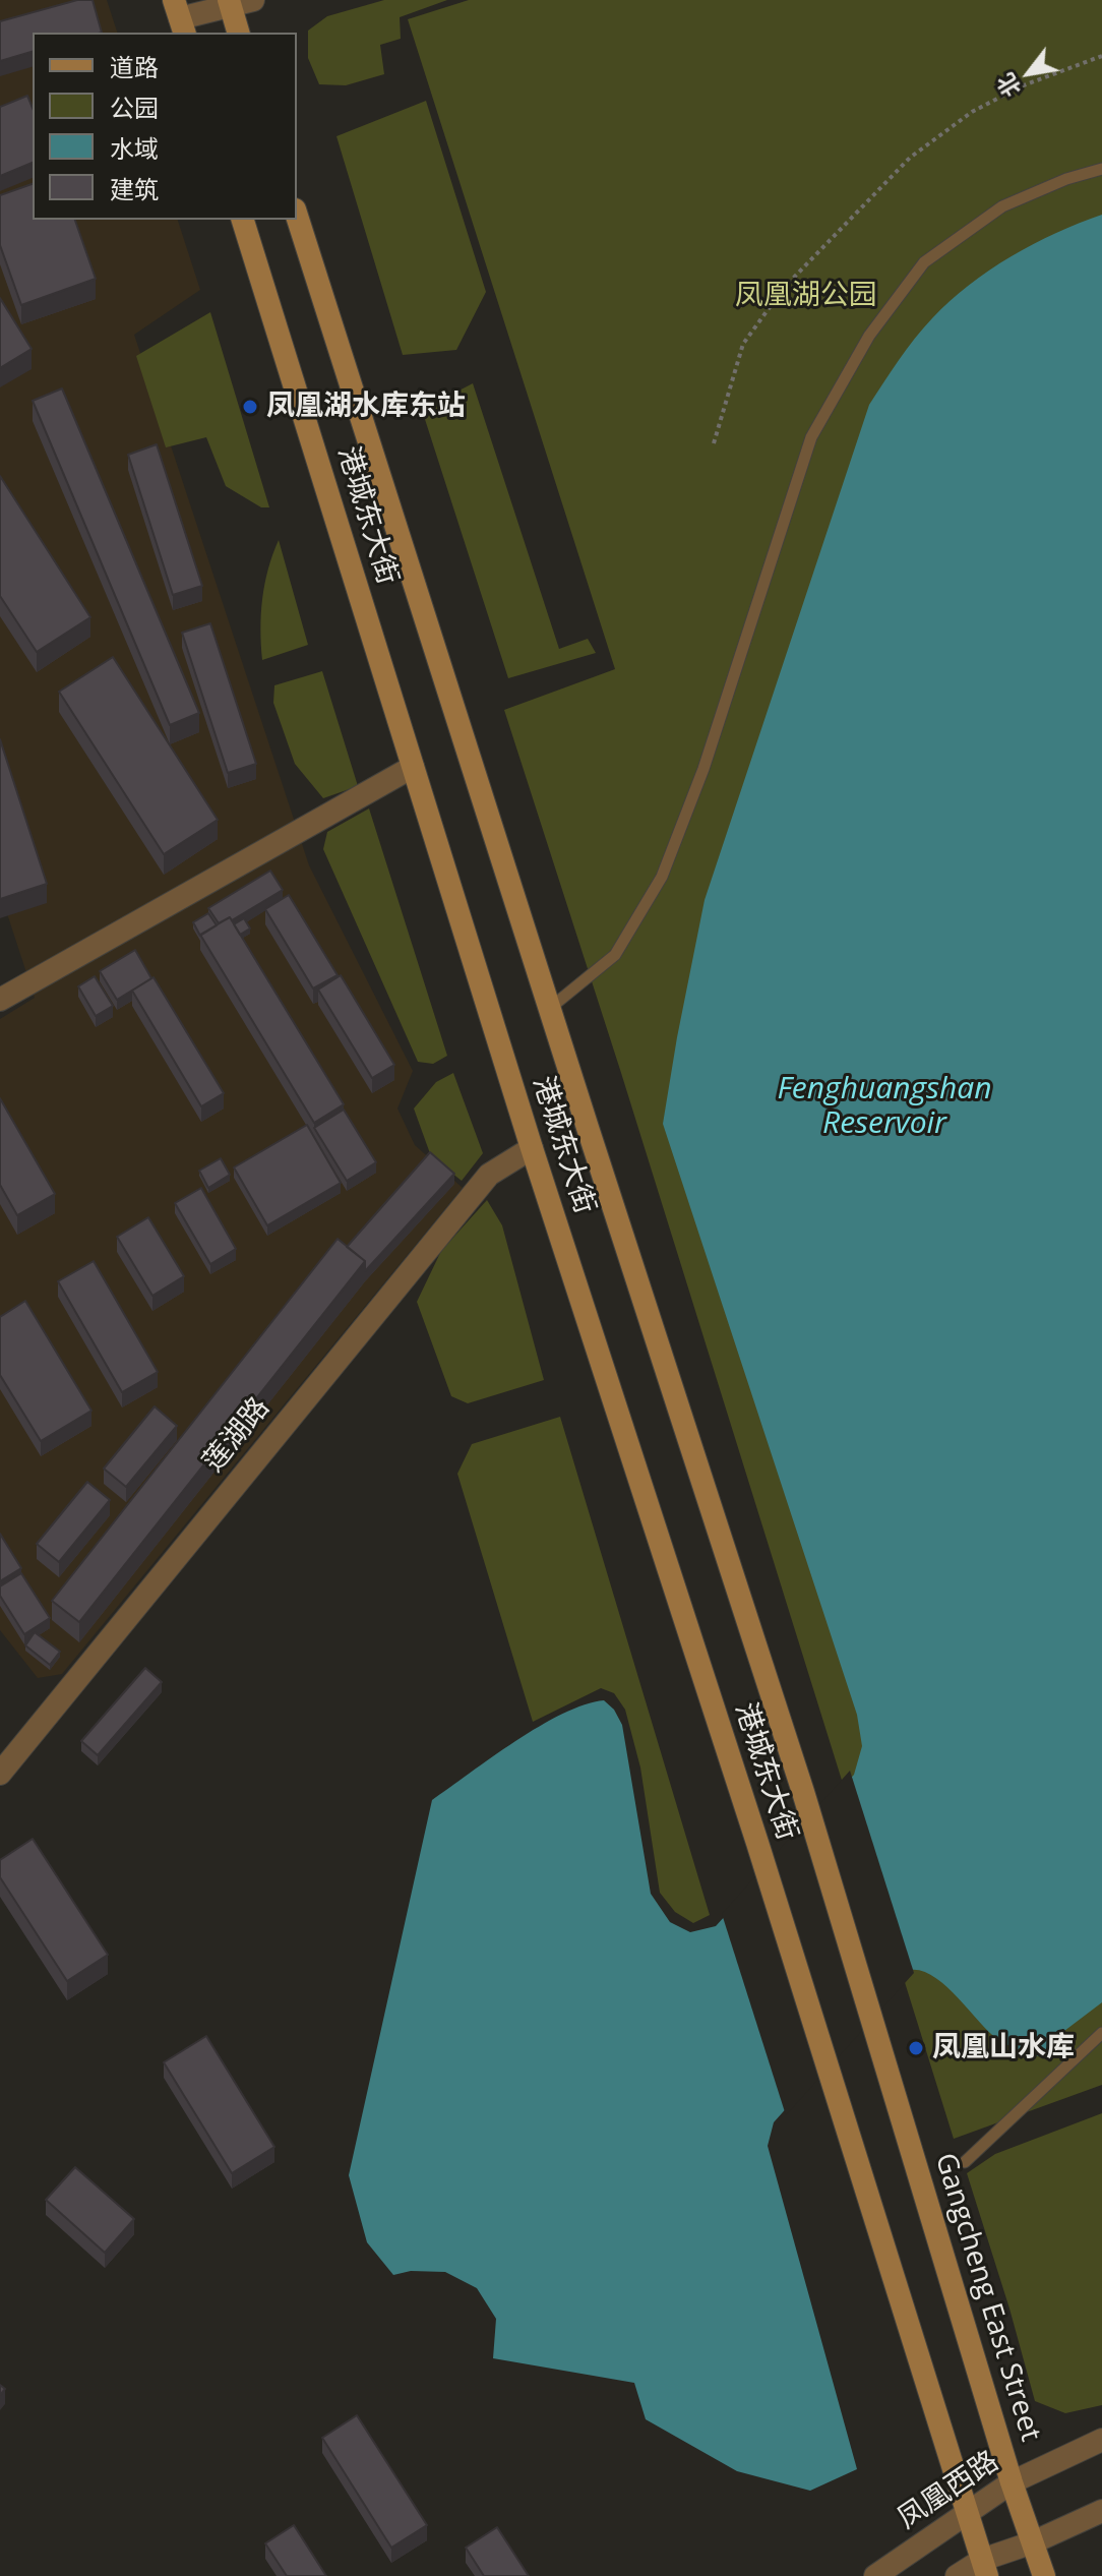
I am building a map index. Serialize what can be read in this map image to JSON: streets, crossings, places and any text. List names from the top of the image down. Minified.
{"streets":{"main road":["港城东大街","Gangcheng East Street"],"street":["莲湖路","凤凰西路"]},"crossings":[["港城东大街","莲湖路"],["港城东大街","Gangcheng East Street"],["港城东大街","凤凰西路"],["Gangcheng East Street","凤凰西路"]],"water":["Fenghuangshan Reservoir"],"parks":["凤凰湖公园"],"places":["凤凰湖水库东站","凤凰山水库"],"legend":["道路","公园","水域","建筑"],"north":"bottom left"}
